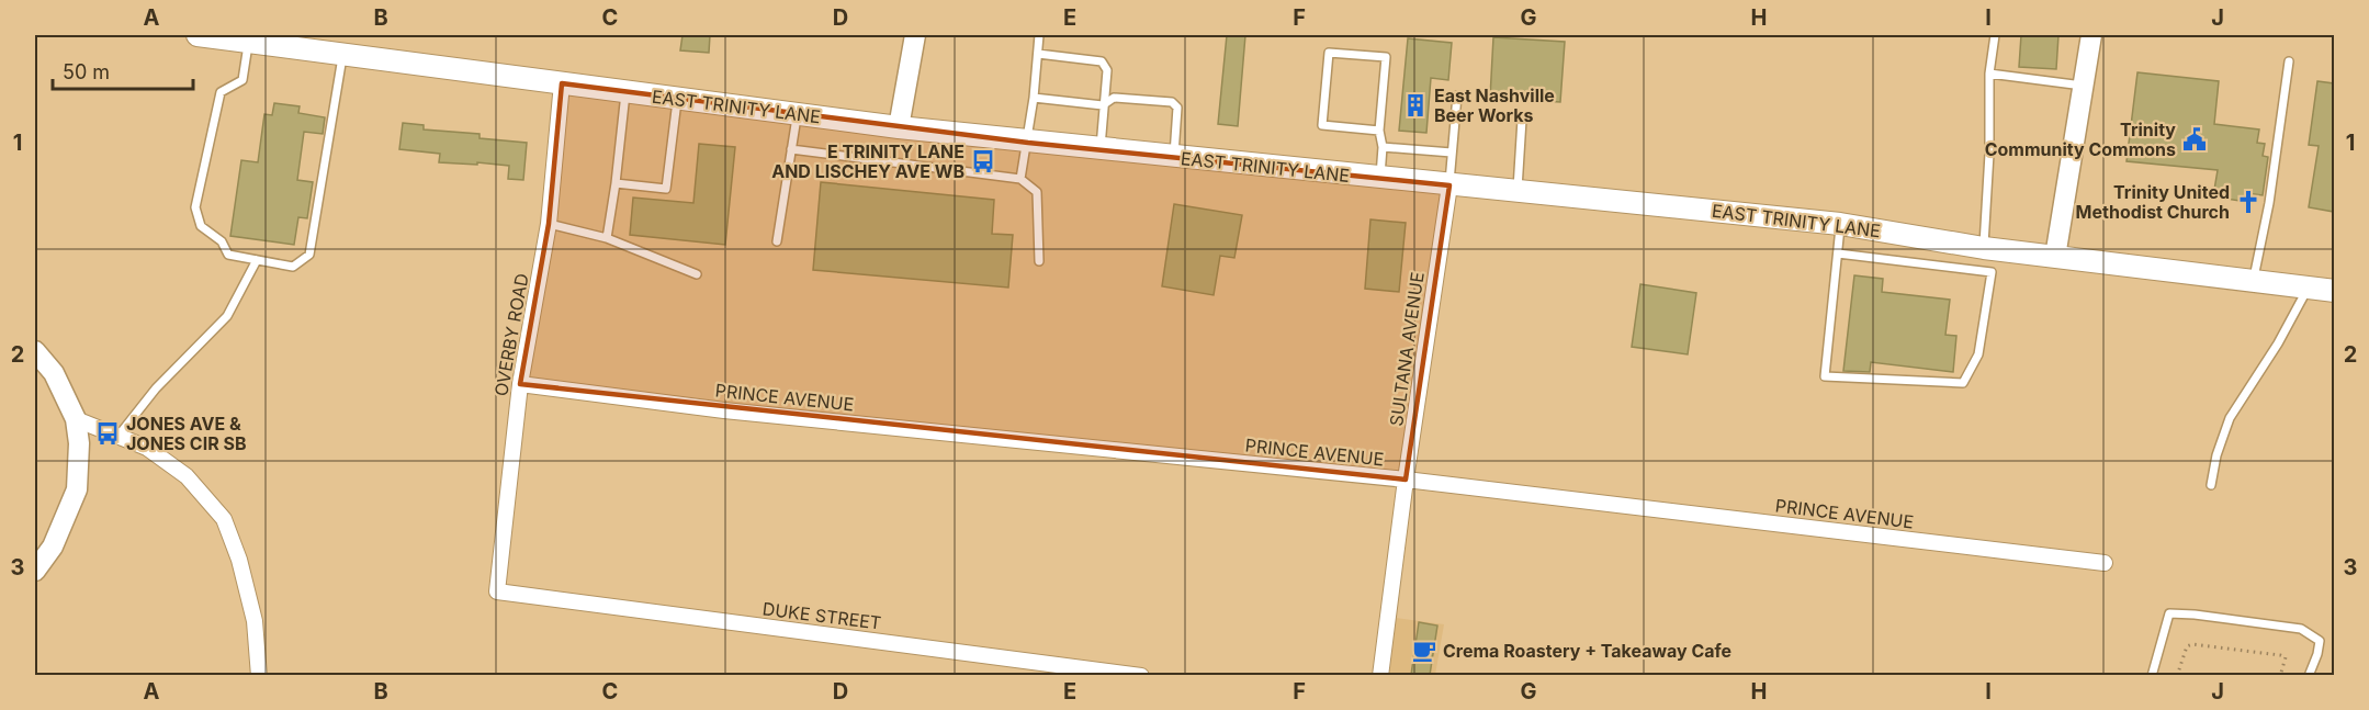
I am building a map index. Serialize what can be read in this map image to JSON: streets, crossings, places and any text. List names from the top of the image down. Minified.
{"streets":{"main road":["EAST TRINITY LANE"],"street":["OVERBY ROAD","SULTANA AVENUE","PRINCE AVENUE","DUKE STREET"]},"crossings":[["EAST TRINITY LANE","OVERBY ROAD"],["EAST TRINITY LANE","SULTANA AVENUE"],["OVERBY ROAD","PRINCE AVENUE"],["OVERBY ROAD","DUKE STREET"],["SULTANA AVENUE","PRINCE AVENUE"]],"places":{"building":["East Nashville Beer Works"],"public building":["Trinity Community Commons"],"bus stop":["E TRINITY LANE AND LISCHEY AVE WB","JONES AVE & JONES CIR SB"],"church":["Trinity United Methodist Church"],"cafe":["Crema Roastery + Takeaway Cafe"]},"scale_bar":"50 m","grid":{"columns":["A","B","C","D","E","F","G","H","I","J"],"rows":["1","2","3"]}}
